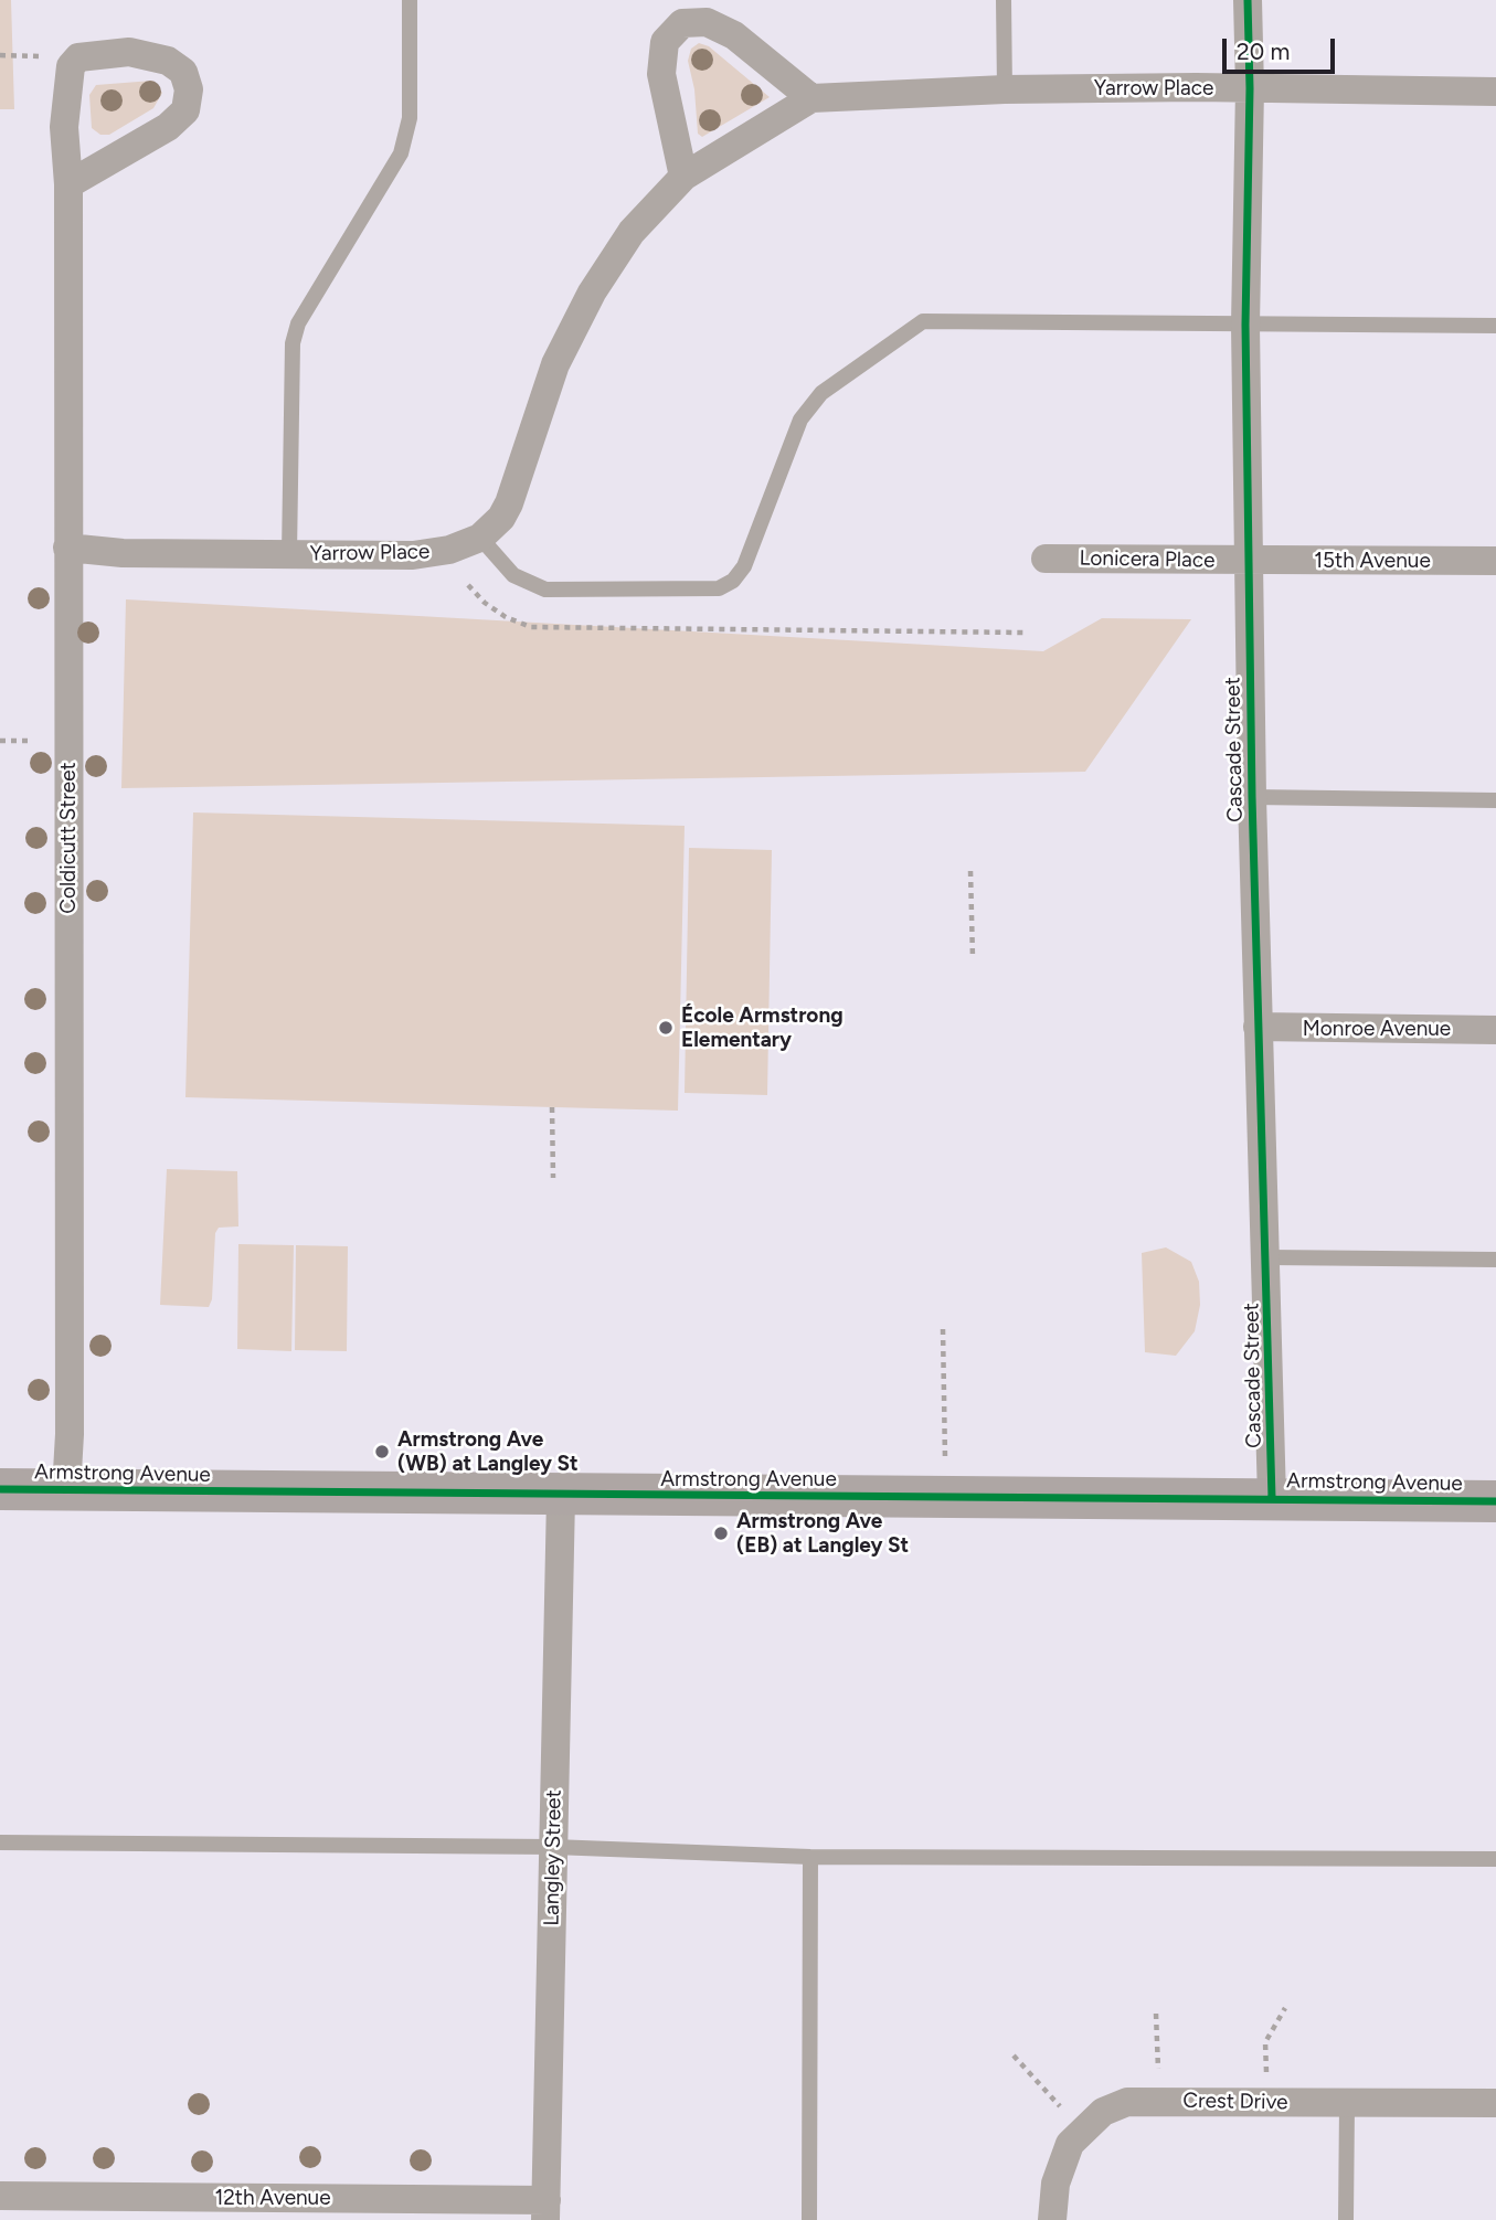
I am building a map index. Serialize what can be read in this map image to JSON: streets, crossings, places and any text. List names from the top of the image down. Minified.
{"streets":{"street":["Yarrow Place","Lonicera Place","15th Avenue","Cascade Street","Coldicutt Street","Monroe Avenue","Armstrong Avenue","Langley Street","Crest Drive","12th Avenue"]},"crossings":[["Yarrow Place","Cascade Street"],["Yarrow Place","Coldicutt Street"],["Lonicera Place","15th Avenue"],["Lonicera Place","Cascade Street"],["15th Avenue","Cascade Street"],["Cascade Street","Monroe Avenue"],["Cascade Street","Armstrong Avenue"],["Coldicutt Street","Armstrong Avenue"],["Armstrong Avenue","Langley Street"],["Langley Street","12th Avenue"]],"places":["École Armstrong Elementary","Armstrong Ave (WB) at Langley St","Armstrong Ave (EB) at Langley St"],"scale_bar":"20 m"}
